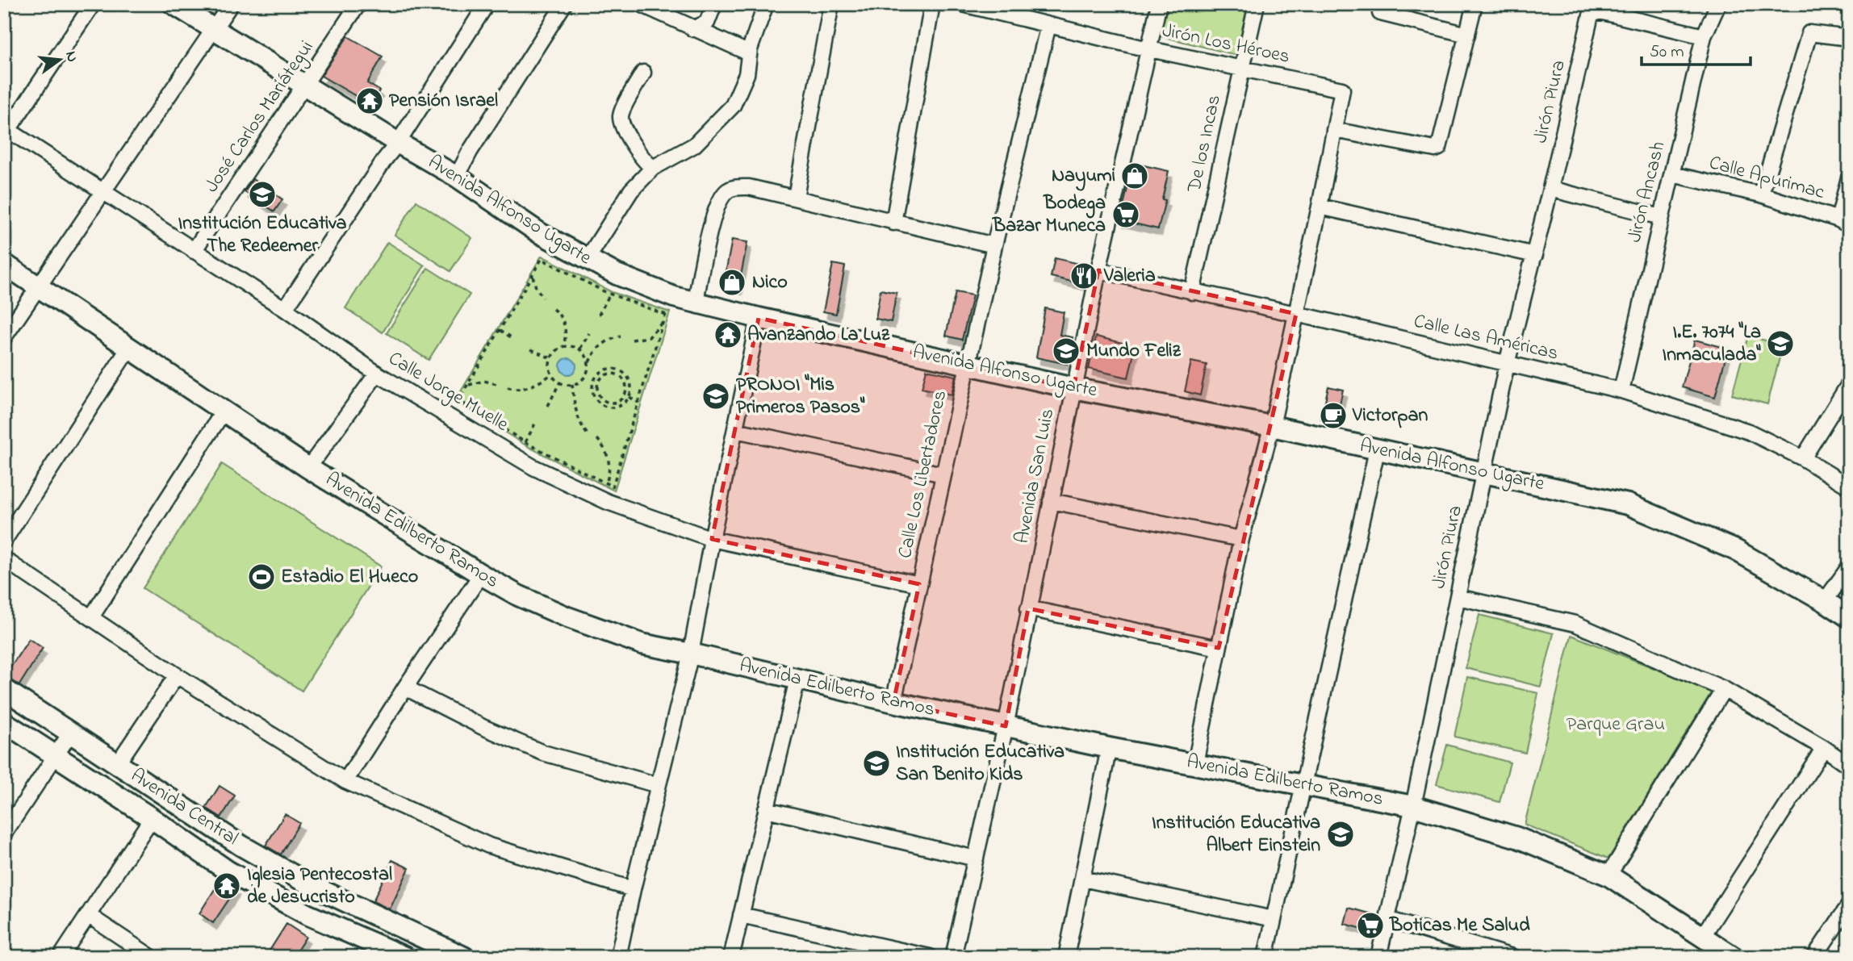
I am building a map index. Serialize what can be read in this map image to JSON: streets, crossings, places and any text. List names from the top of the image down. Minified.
{"streets":{"street":["Jirón Los Héroes","Jirón Piura","José Carlos Mariátegui","De los Incas","Calle Apurimac","Jirón Ancash","Avenida Alfonso Ugarte","Calle Las Américas","Calle Jorge Muelle","Calle Los Libertadores","Avenida San Luis","Avenida Edilberto Ramos","Avenida Central"]},"crossings":[["Jirón Los Héroes","De los Incas"],["Jirón Los Héroes","Calle Los Libertadores"],["Jirón Los Héroes","Avenida San Luis"],["Jirón Piura","Jirón Ancash"],["Jirón Piura","Avenida Alfonso Ugarte"],["Jirón Piura","Calle Las Américas"],["Jirón Piura","Avenida Edilberto Ramos"],["José Carlos Mariátegui","Avenida Alfonso Ugarte"],["José Carlos Mariátegui","Calle Jorge Muelle"],["De los Incas","Calle Las Américas"],["Calle Apurimac","Jirón Ancash"],["Jirón Ancash","Calle Las Américas"],["Avenida Alfonso Ugarte","Calle Los Libertadores"],["Avenida Alfonso Ugarte","Avenida San Luis"],["Calle Las Américas","Avenida San Luis"],["Calle Jorge Muelle","Calle Los Libertadores"],["Calle Los Libertadores","Avenida Edilberto Ramos"],["Avenida San Luis","Avenida Edilberto Ramos"]],"parks":["Parque Grau"],"places":{"temple":["Pensión Israel","Avanzando La Luz","Iglesia Pentecostal de Jesucristo"],"shop":["Nayumi","Nico"],"school or university":["Institución Educativa The Redeemer","I.E. 7074 \"La Inmaculada\"","Mundo Feliz","PRONOI \"Mis Primeros Pasos\"","Institución Educativa San Benito Kids","Institución Educativa Albert Einstein"],"supermarket":["Bodega Bazar Muneca","Boticas Me Salud"],"restaurant":["Valeria"],"cafe":["Victorpan"],"sports":["Estadio El Hueco"]},"scale_bar":"50 m","north":"right"}
